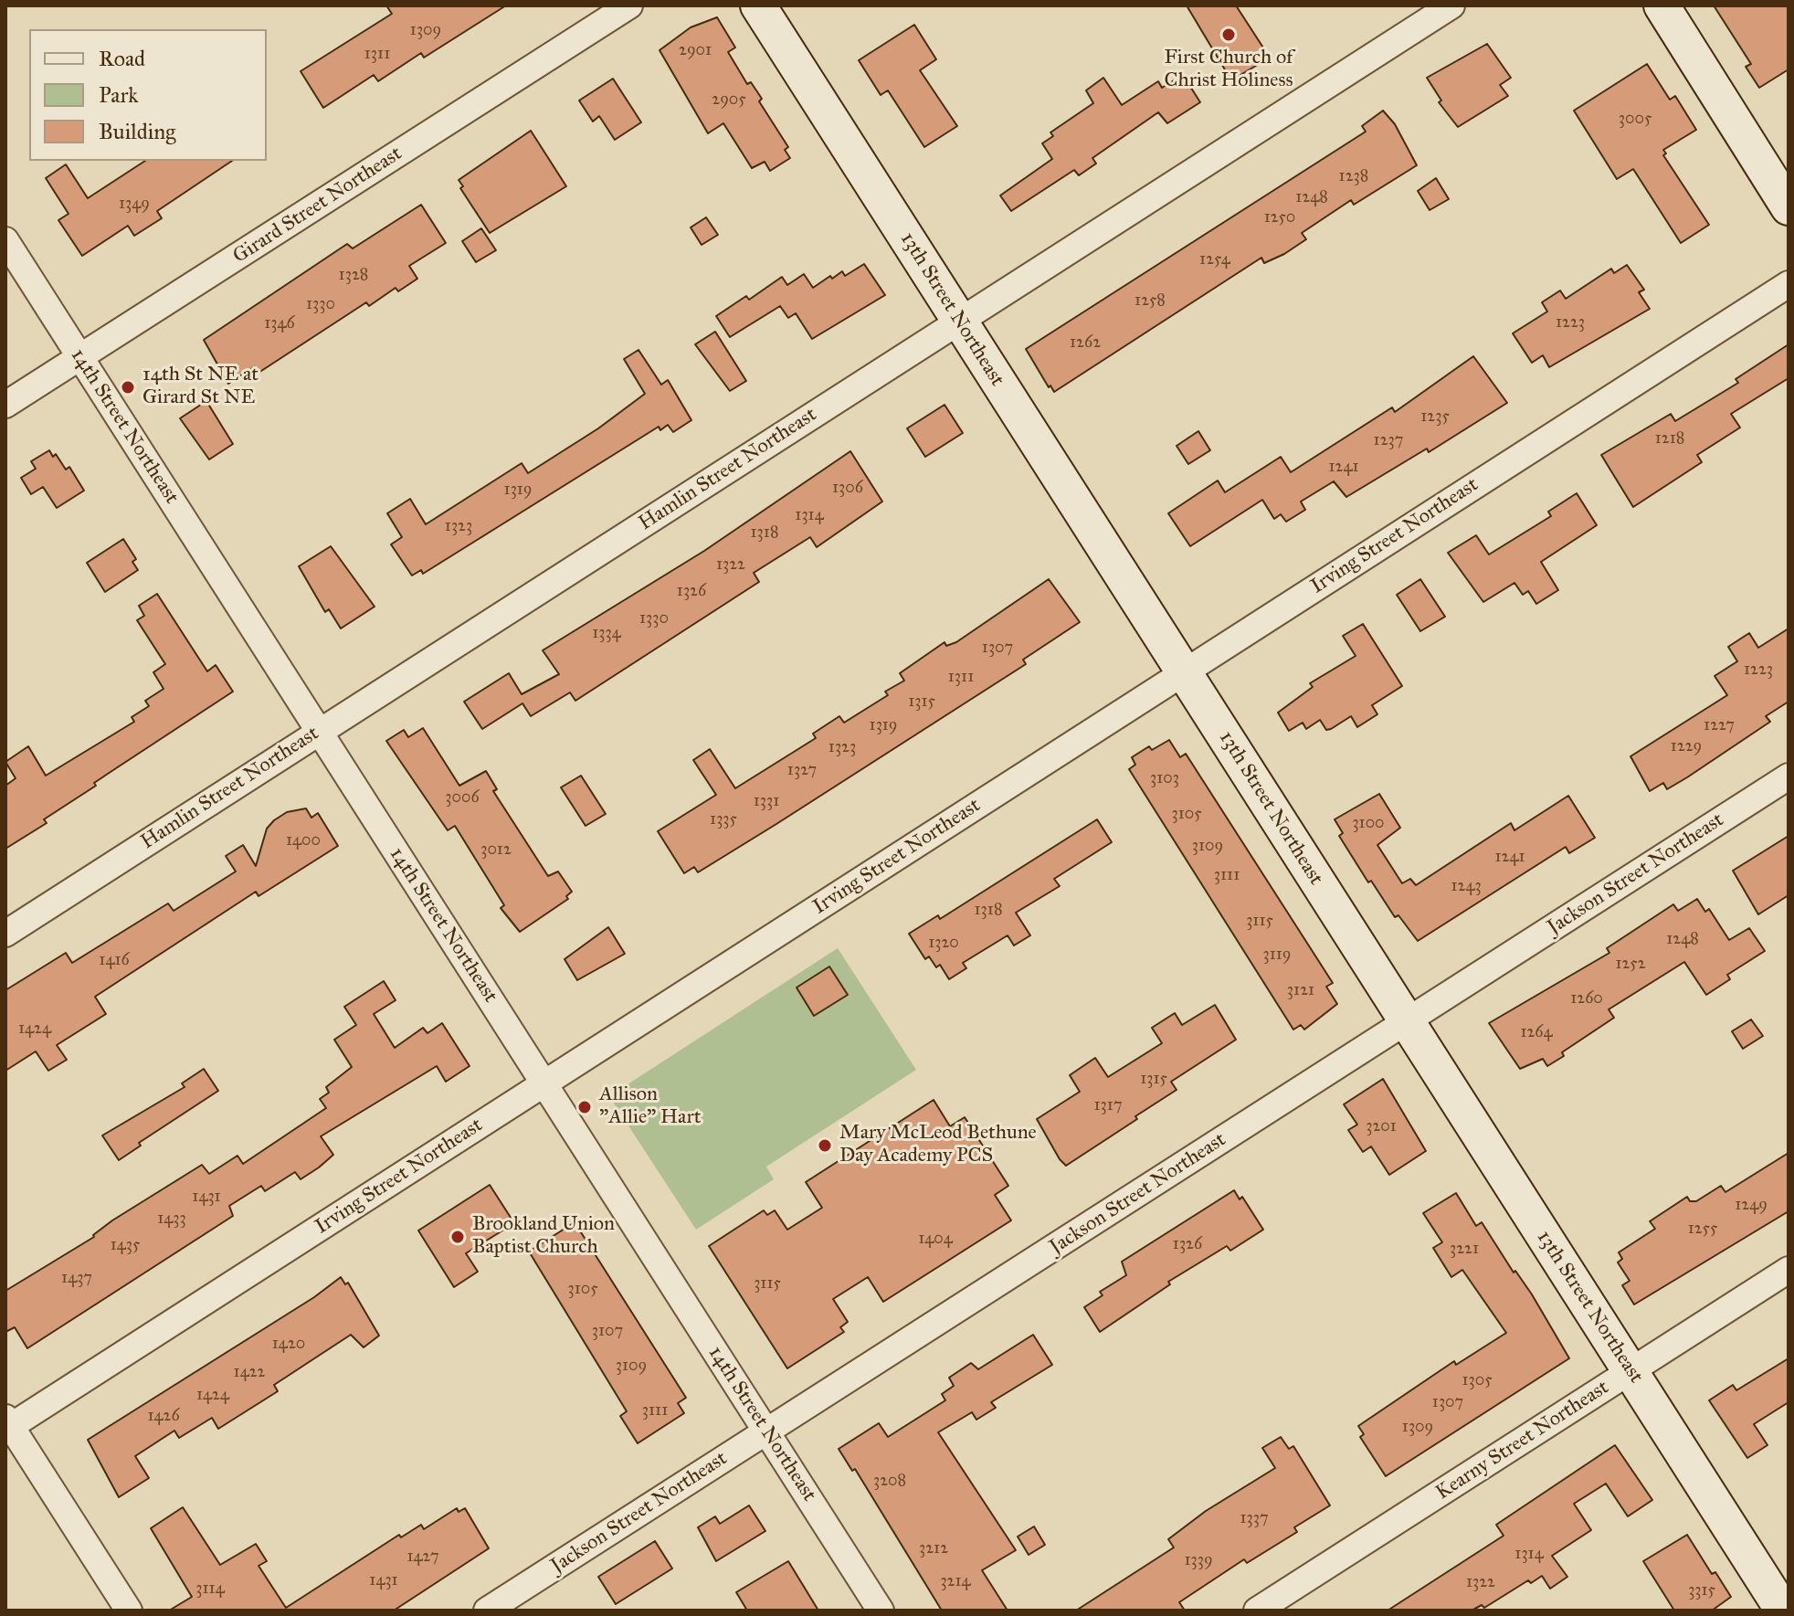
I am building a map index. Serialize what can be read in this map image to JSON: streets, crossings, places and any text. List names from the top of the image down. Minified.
{"streets":{"street":["Girard Street Northeast","13th Street Northeast","14th Street Northeast","Hamlin Street Northeast","Irving Street Northeast","Jackson Street Northeast","Kearny Street Northeast"]},"crossings":[["Girard Street Northeast","14th Street Northeast"],["13th Street Northeast","Hamlin Street Northeast"],["13th Street Northeast","Irving Street Northeast"],["13th Street Northeast","Jackson Street Northeast"],["13th Street Northeast","Kearny Street Northeast"],["14th Street Northeast","Hamlin Street Northeast"],["14th Street Northeast","Irving Street Northeast"],["14th Street Northeast","Jackson Street Northeast"]],"places":["First Church of Christ Holiness","14th St NE at Girard St NE","Allison \"Allie\" Hart","Mary McLeod Bethune Day Academy PCS","Brookland Union Baptist Church"],"house_numbers":["1309","2901","1311","2905","3005","1238","1248","1349","1250","1254","1328","1258","1330","1223","1346","1262","1235","1218","1237","1241","1306","1319","1314","1323","1318","1322","1326","1330","1334","1307","1223","1311","1315","1319","1227","1229","1323","1327","3103","3006","1331","3105","1335","3100","1400","3109","3012","1241","3111","1243","1318","3115","1248","1320","3119","1416","1252","3121","1260","1424","1264","1315","1317","3201","1431","1249","1433","1255","1404","1326","1435","3221","1437","3115","3105","3107","1420","3109","1422","1305","1424","1307","3111","1426","1309","3208","1337","3212","1314","1427","1339","1431","3214","1322","3114","3315"],"legend":["Road","Park","Building"]}
